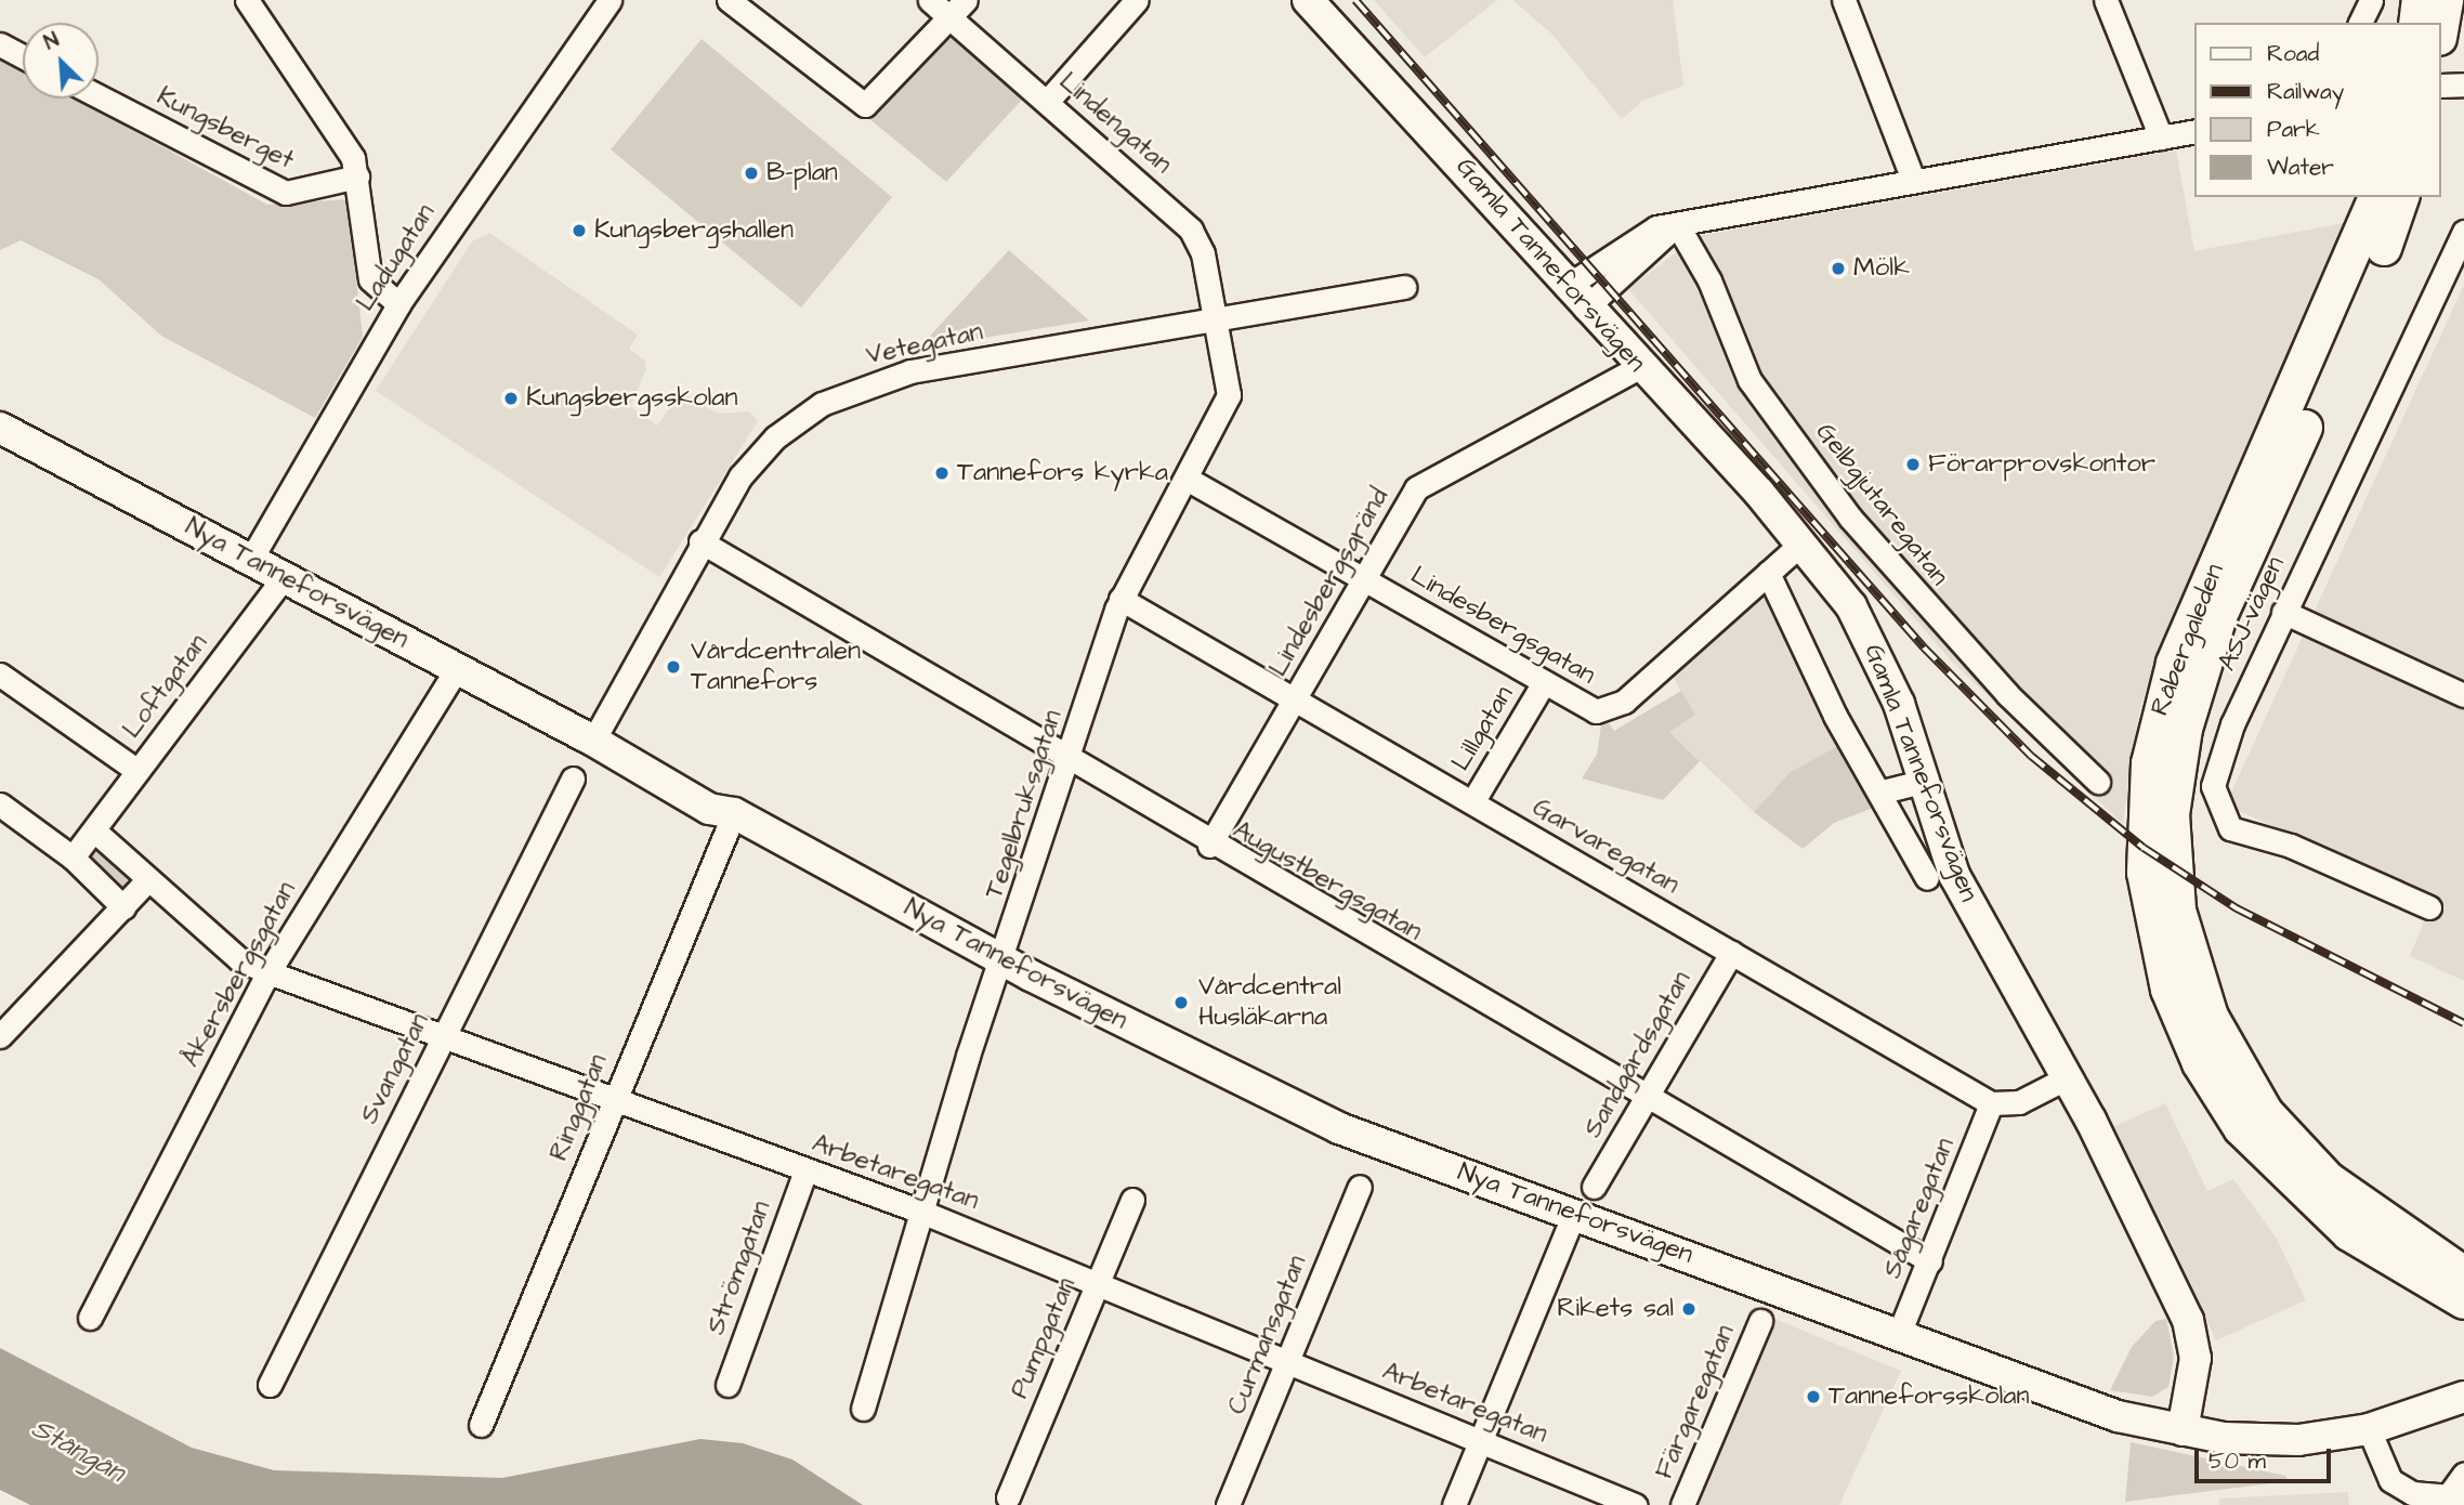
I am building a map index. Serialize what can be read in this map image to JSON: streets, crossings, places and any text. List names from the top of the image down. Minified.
{"streets":{"main road":["Gamla Tanneforsvägen","Nya Tanneforsvägen","Råbergaleden"],"street":["Lindengatan","Kungsberget","Ladugatan","Vetegatan","Gelbgjutaregatan","Lindesbergsgränd","ASJ-vägen","Lindesbergsgatan","Loftgatan","Lillgatan","Tegelbruksgatan","Garvaregatan","Augustbergsgatan","Åkersbergsgatan","Sandgårdsgatan","Svangatan","Ringgatan","Arbetaregatan","Sågaregatan","Strömgatan","Curmansgatan","Pumpgatan","Färgaregatan"]},"crossings":[["Lindengatan","Vetegatan"],["Lindengatan","Tegelbruksgatan"],["Ladugatan","Nya Tanneforsvägen"],["Gamla Tanneforsvägen","Lindesbergsgränd"],["Gamla Tanneforsvägen","Nya Tanneforsvägen"],["Gamla Tanneforsvägen","Lindesbergsgatan"],["Vetegatan","Nya Tanneforsvägen"],["Vetegatan","Tegelbruksgatan"],["Vetegatan","Augustbergsgatan"],["Lindesbergsgränd","Lindesbergsgatan"],["Lindesbergsgränd","Garvaregatan"],["Lindesbergsgränd","Augustbergsgatan"],["Nya Tanneforsvägen","Loftgatan"],["Nya Tanneforsvägen","Tegelbruksgatan"],["Nya Tanneforsvägen","Åkersbergsgatan"],["Nya Tanneforsvägen","Ringgatan"],["Nya Tanneforsvägen","Sågaregatan"],["Lindesbergsgatan","Lillgatan"],["Lindesbergsgatan","Tegelbruksgatan"],["Loftgatan","Arbetaregatan"],["Lillgatan","Garvaregatan"],["Tegelbruksgatan","Garvaregatan"],["Tegelbruksgatan","Augustbergsgatan"],["Tegelbruksgatan","Arbetaregatan"],["Garvaregatan","Sandgårdsgatan"],["Garvaregatan","Sågaregatan"],["Augustbergsgatan","Sandgårdsgatan"],["Augustbergsgatan","Sågaregatan"],["Åkersbergsgatan","Arbetaregatan"],["Svangatan","Arbetaregatan"],["Ringgatan","Arbetaregatan"],["Arbetaregatan","Strömgatan"],["Arbetaregatan","Curmansgatan"],["Arbetaregatan","Pumpgatan"]],"water":["Stångån"],"places":["B-plan","Kungsbergshallen","Mölk","Kungsbergsskolan","Förarprovskontor","Tannefors kyrka","Vårdcentralen Tannefors","Vårdcentral Husläkarna","Rikets sal","Tanneforsskolan"],"legend":["Road","Railway","Park","Water"],"scale_bar":"50 m","north":"top left"}
